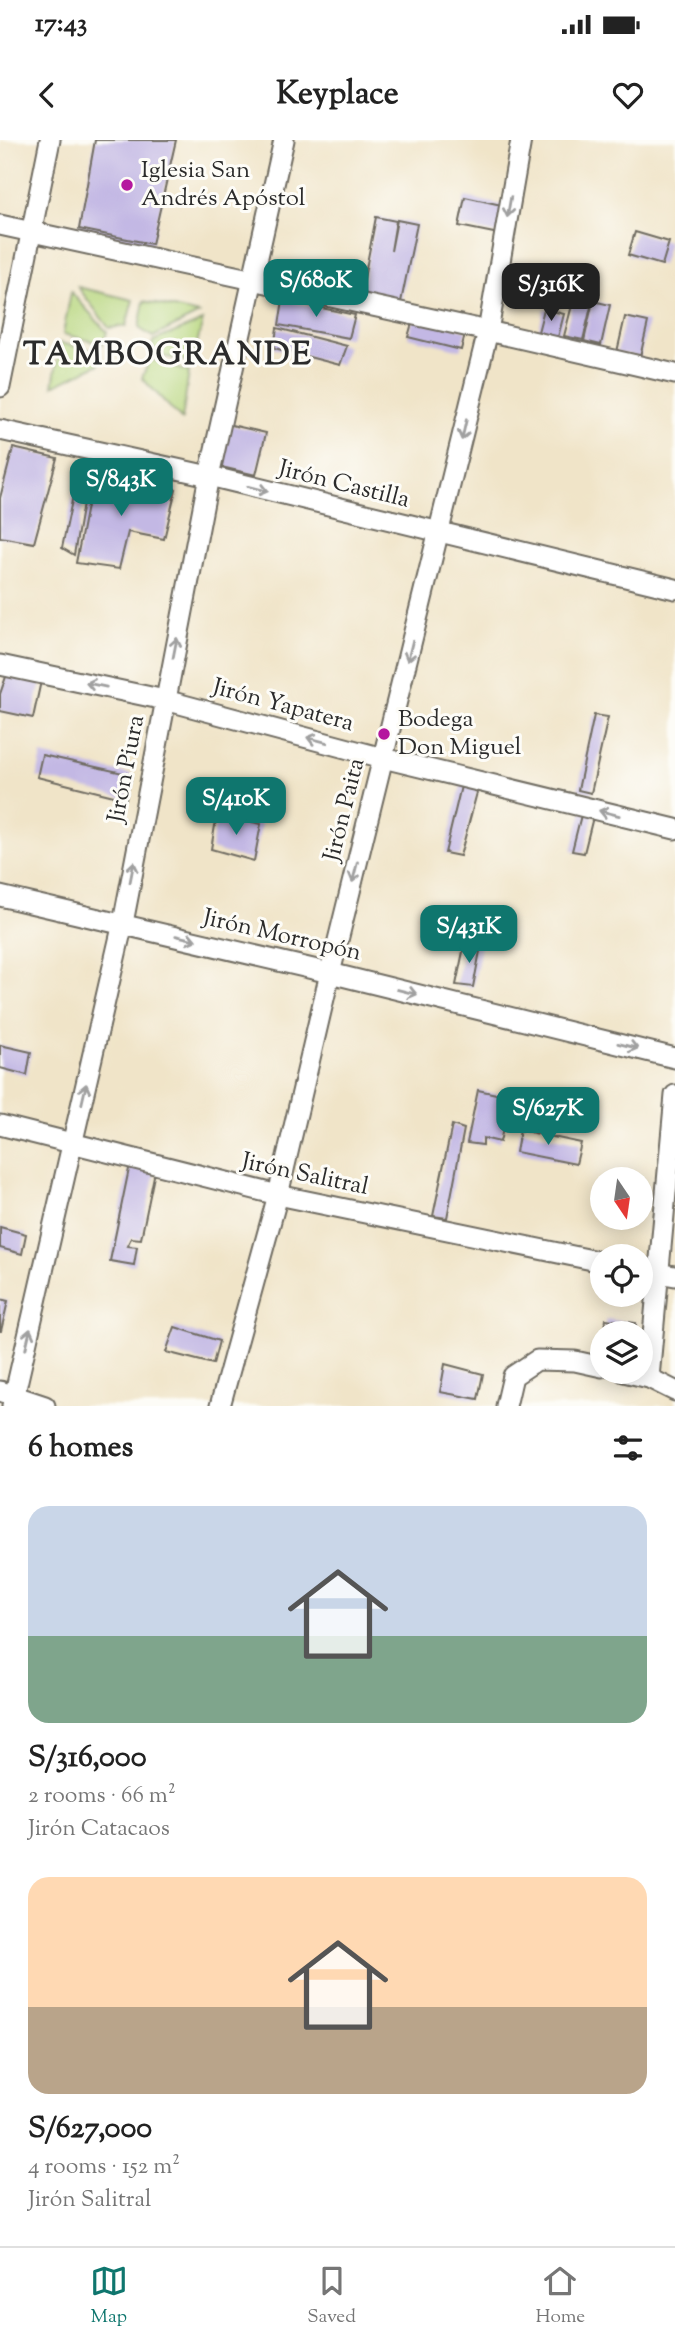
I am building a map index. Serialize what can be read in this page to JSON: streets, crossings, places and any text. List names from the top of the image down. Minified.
{"streets":{"street":["Jirón Castilla","Jirón Yapatera","Jirón Piura","Jirón Paita","Jirón Morropón","Jirón Salitral"]},"crossings":[["Jirón Castilla","Jirón Piura"],["Jirón Castilla","Jirón Paita"],["Jirón Yapatera","Jirón Piura"],["Jirón Yapatera","Jirón Paita"],["Jirón Piura","Jirón Morropón"],["Jirón Piura","Jirón Salitral"],["Jirón Paita","Jirón Morropón"],["Jirón Paita","Jirón Salitral"]],"one_way":["Jirón Yapatera","Jirón Piura","Jirón Paita","Jirón Morropón"],"districts":["TAMBOGRANDE"],"places":["Iglesia San Andrés Apóstol","Bodega Don Miguel"],"north":"bottom","page":{"status":"17:43","header":"Keyplace","price":["S/680K","S/316K","S/843K","S/410K","S/431K","S/627K"],"heading":"6 homes","list":[{"name":"S/316,000","note":"2 rooms · 66 m² · Jirón Catacaos"},{"name":"S/627,000","note":"4 rooms · 152 m² · Jirón Salitral"}],"tabs":["Map","Saved","Home"]}}
